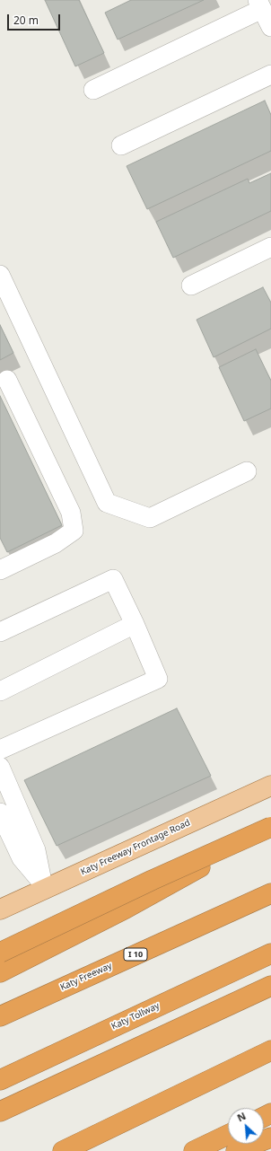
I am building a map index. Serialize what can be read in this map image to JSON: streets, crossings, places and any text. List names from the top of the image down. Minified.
{"streets":{"highway":["I 10","Katy Freeway","Katy Tollway"],"main road":["Katy Freeway Frontage Road"]},"scale_bar":"20 m","north":"top left"}
